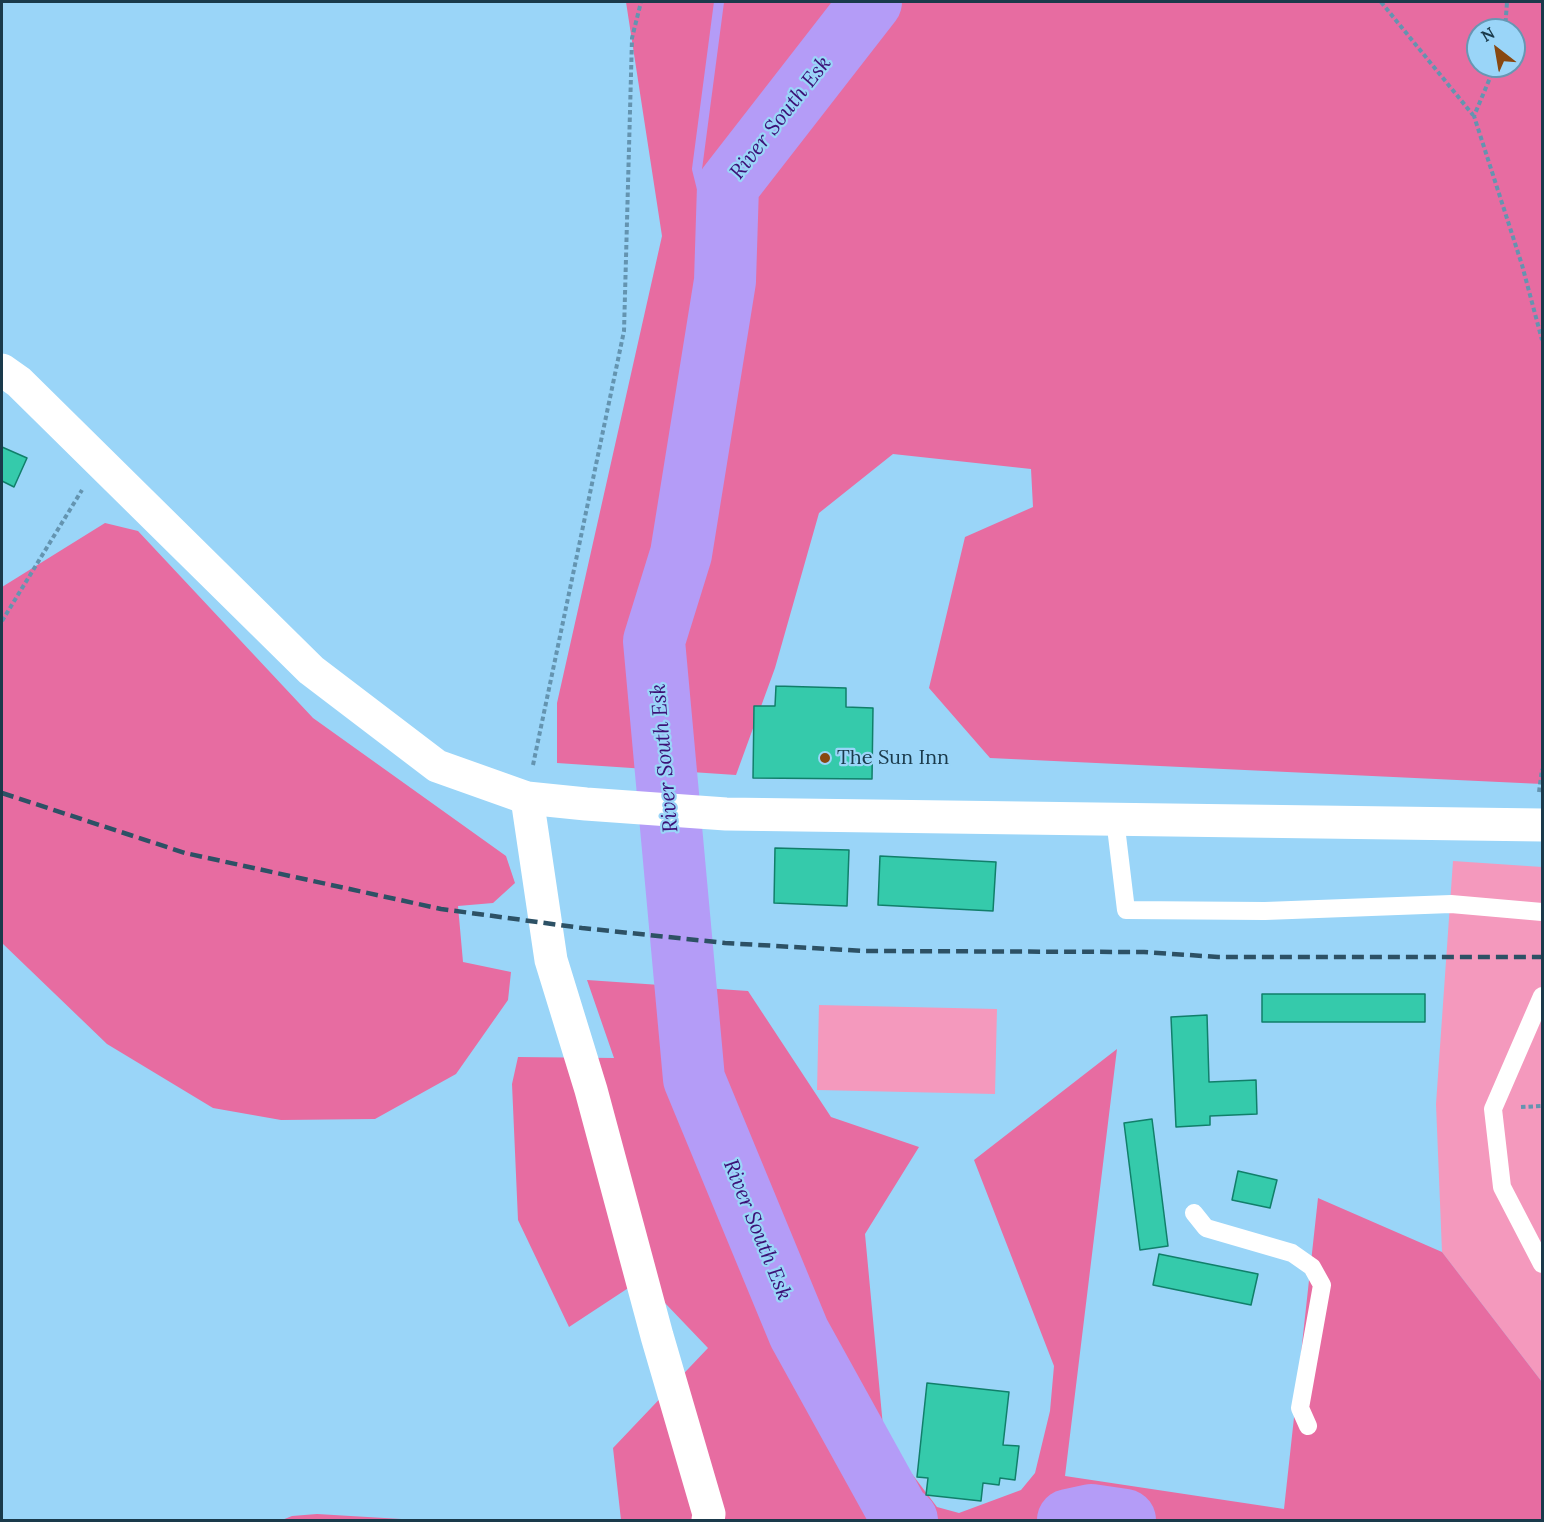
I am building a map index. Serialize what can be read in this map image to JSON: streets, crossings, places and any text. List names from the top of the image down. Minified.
{"water":["River South Esk"],"places":["The Sun Inn"],"north":"top left"}
